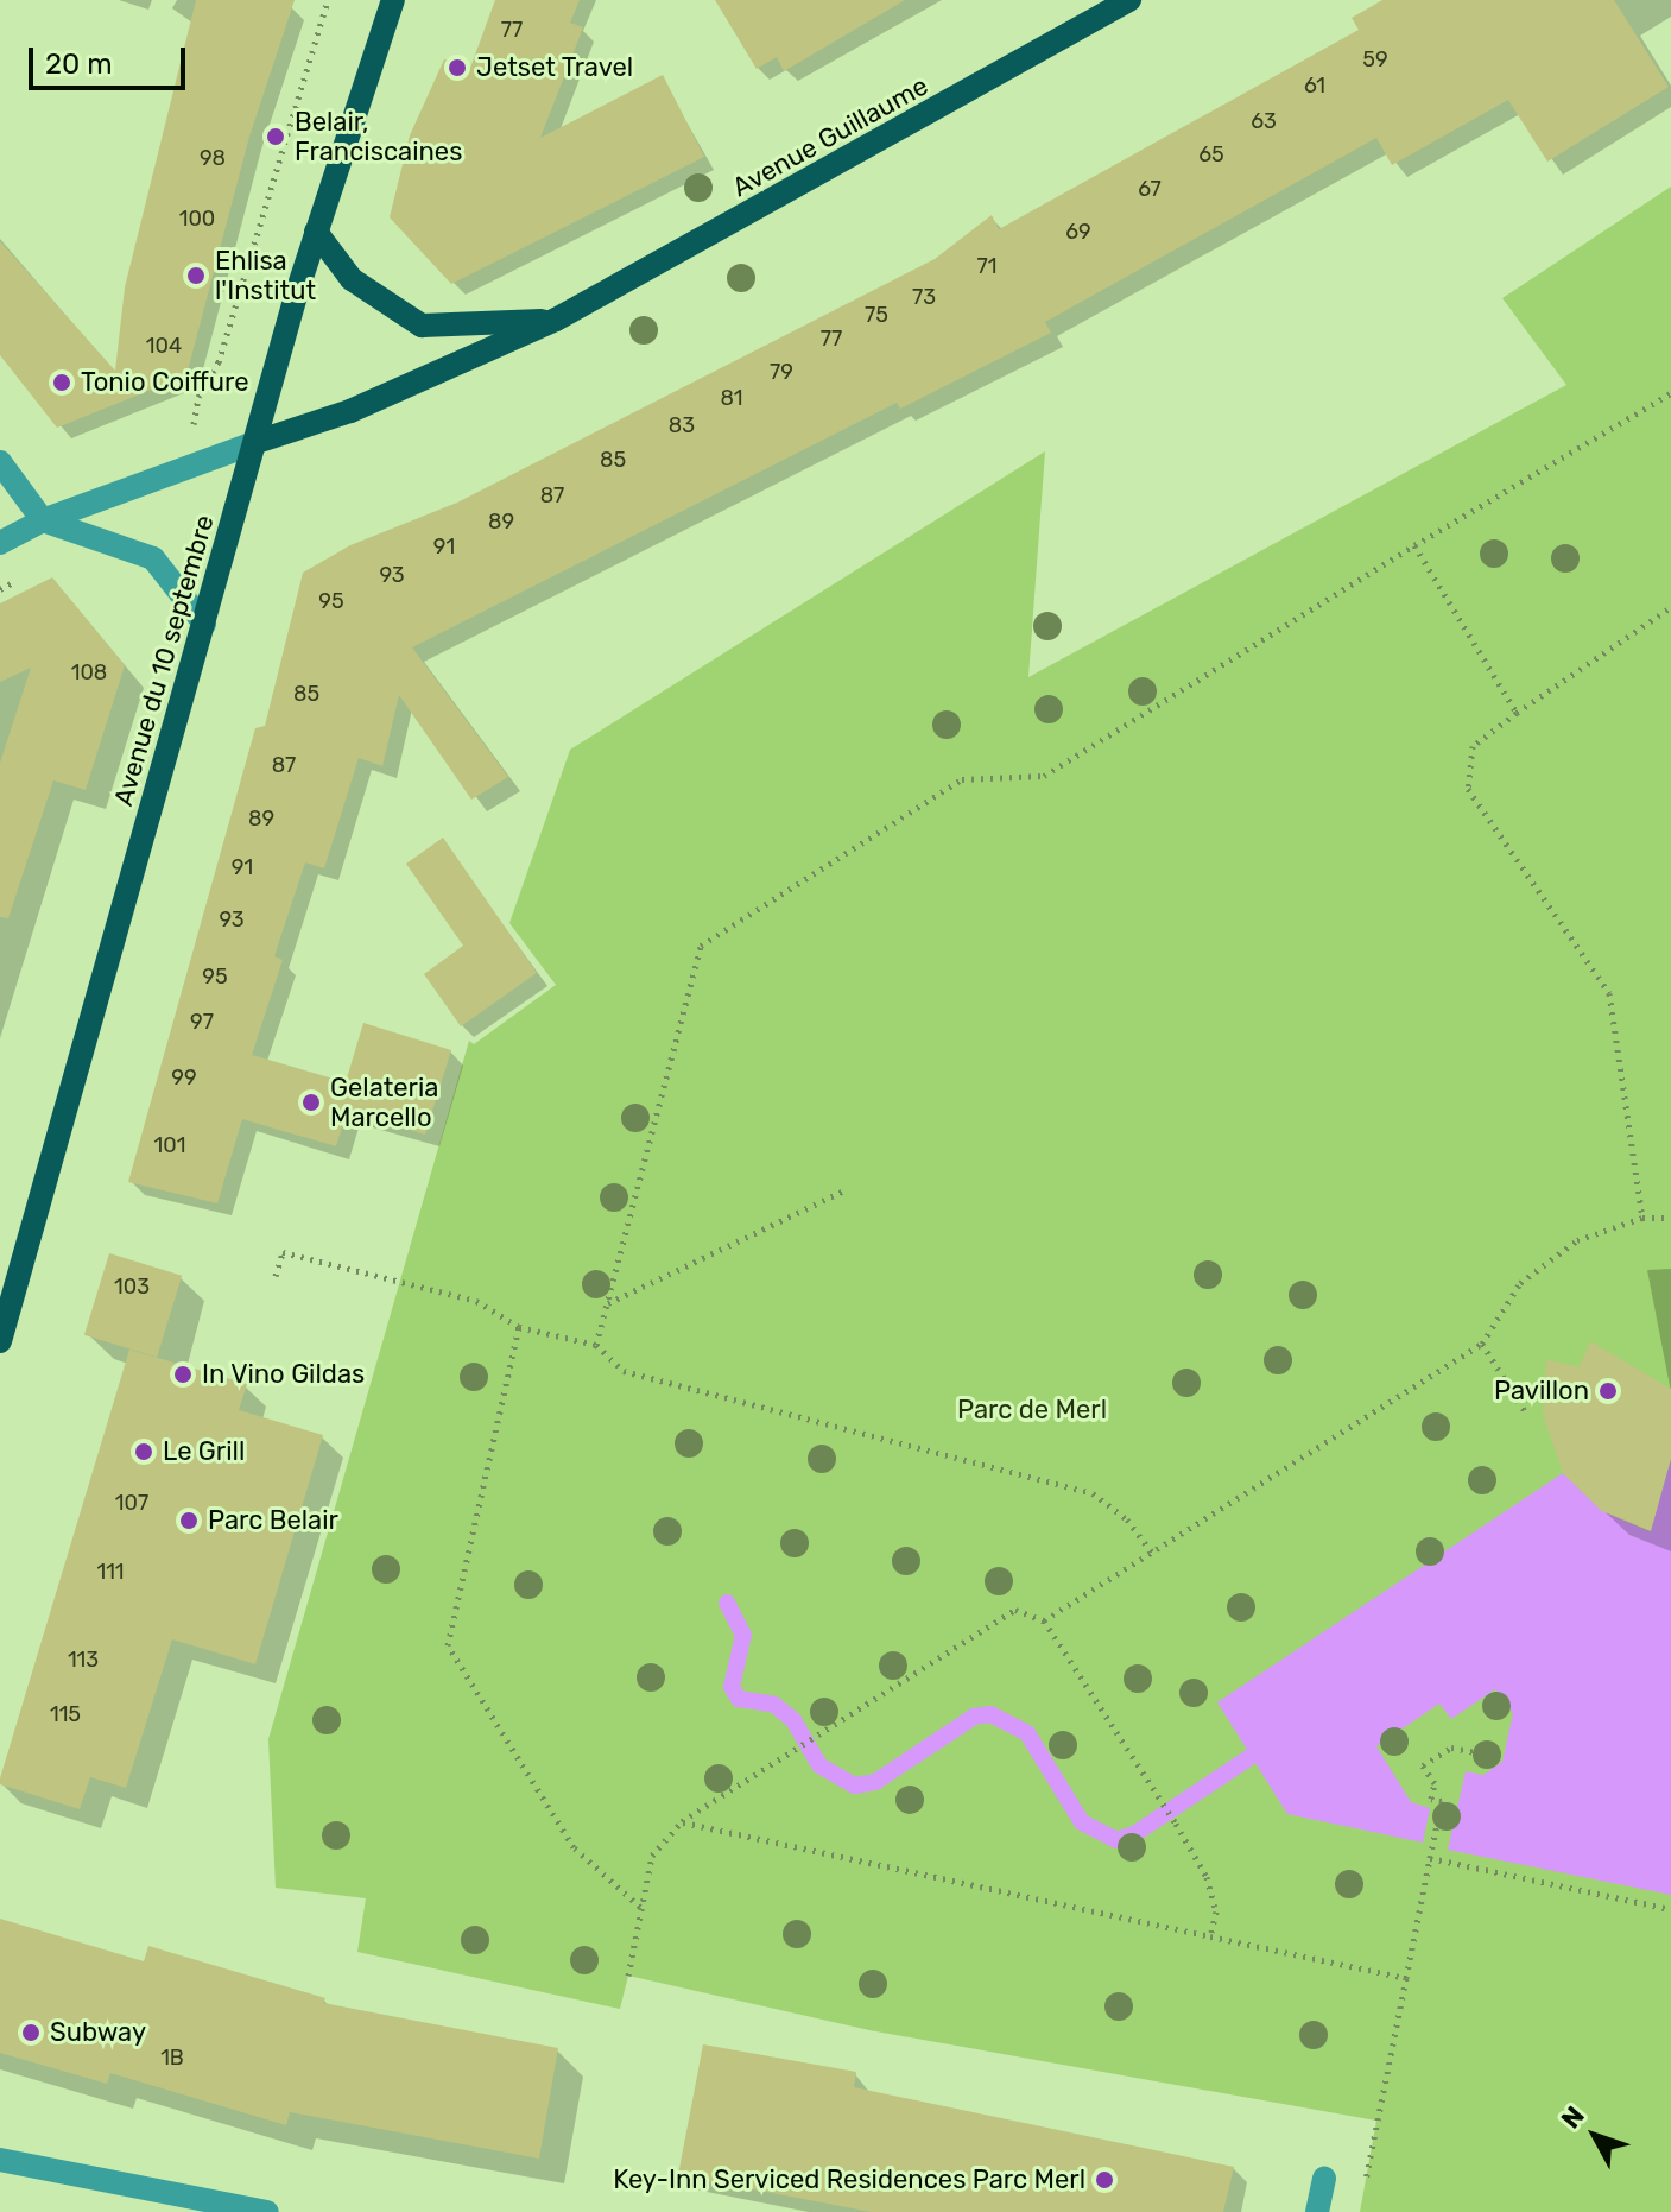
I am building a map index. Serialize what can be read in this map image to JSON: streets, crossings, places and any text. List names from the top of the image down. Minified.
{"streets":{"main road":["Avenue Guillaume","Avenue du 10 septembre"]},"crossings":[["Avenue Guillaume","Avenue du 10 septembre"]],"parks":["Parc de Merl"],"places":["Jetset Travel","Belair, Franciscaines","Ehlisa l'Institut","Tonio Coiffure","Gelateria Marcello","In Vino Gildas","Pavillon","Le Grill","Parc Belair","Subway","Key-Inn Serviced Residences Parc Merl"],"house_numbers":["77","59","61","63","65","98","67","100","69","71","73","75","77","104","79","81","83","85","87","89","91","93","95","108","85","87","89","91","93","95","97","99","101","103","107","111","113","115","1B"],"scale_bar":"20 m","north":"top left"}
